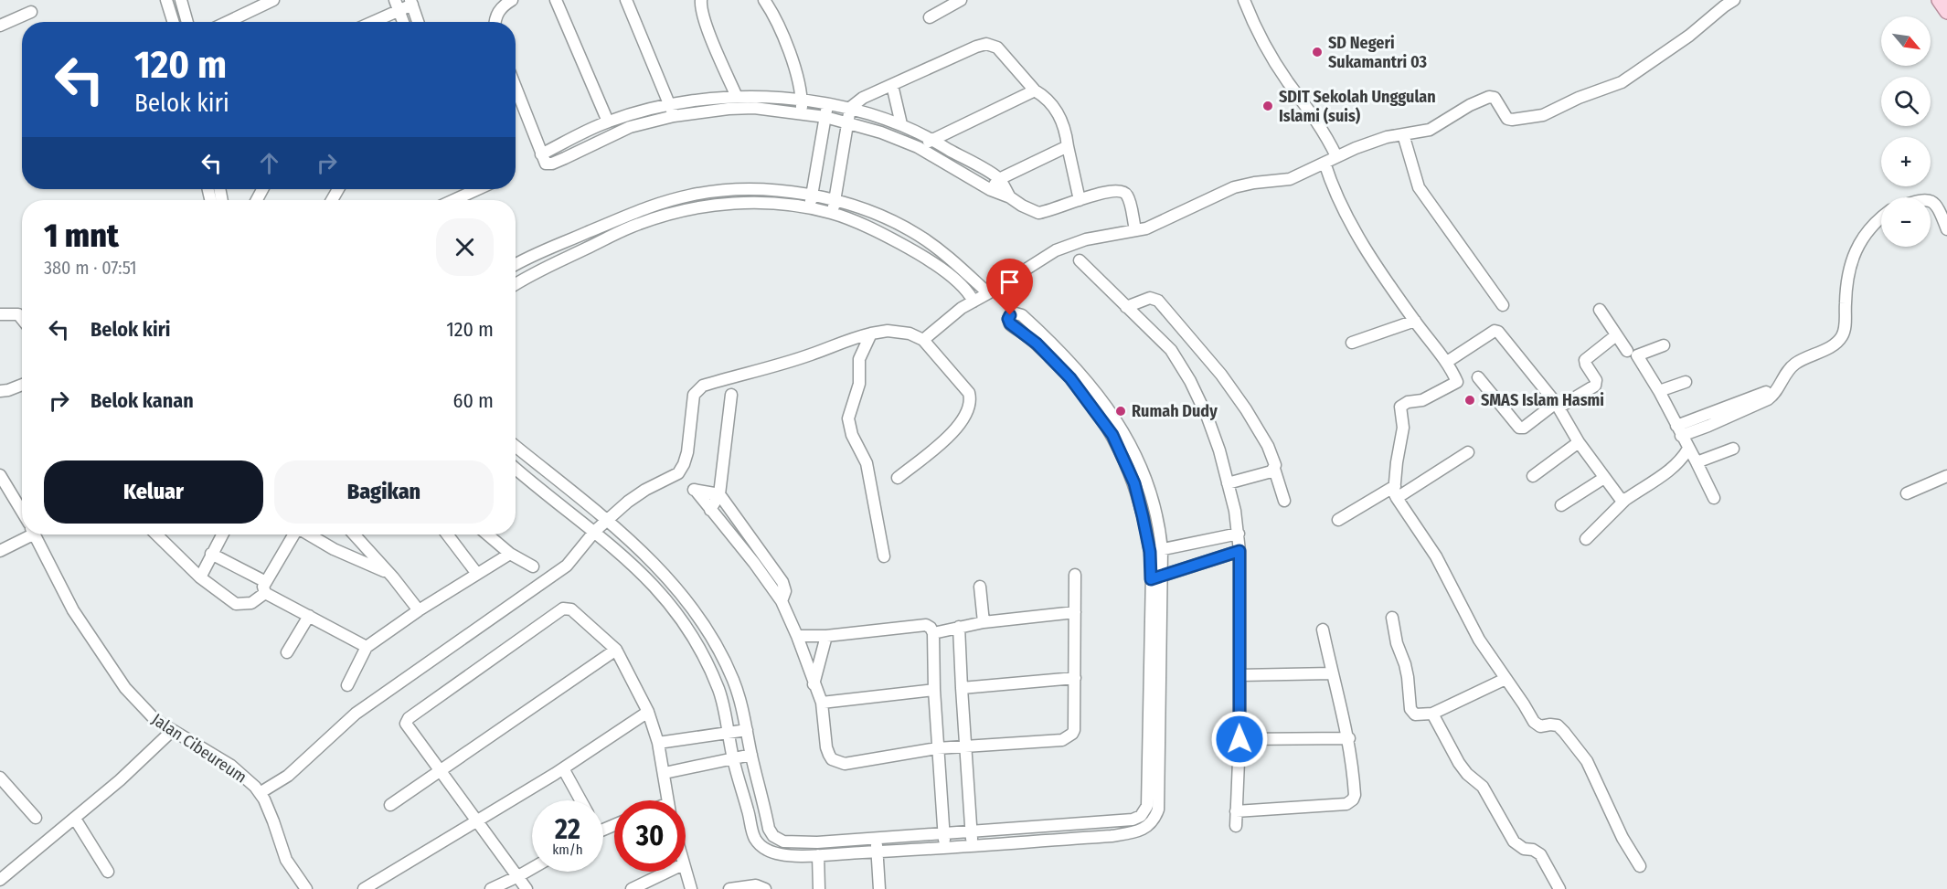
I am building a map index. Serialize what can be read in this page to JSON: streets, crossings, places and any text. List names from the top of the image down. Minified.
{"streets":{"street":["Jalan Cibeureum"]},"places":["SD Negeri Sukamantri 03","SDIT Sekolah Unggulan Islami (suis)","SMAS Islam Hasmi","Rumah Dudy"],"north":"bottom right","page":{"map_buttons":["+","−"],"turn":["120 m","Belok kiri"],"heading":["1 mnt","380 m · 07:51"],"list":[{"name":"Belok kiri","value":"120 m"},{"name":"Belok kanan","value":"60 m"}],"buttons":["Keluar","Bagikan"],"speed":"22 km/h","limit":"30"}}
